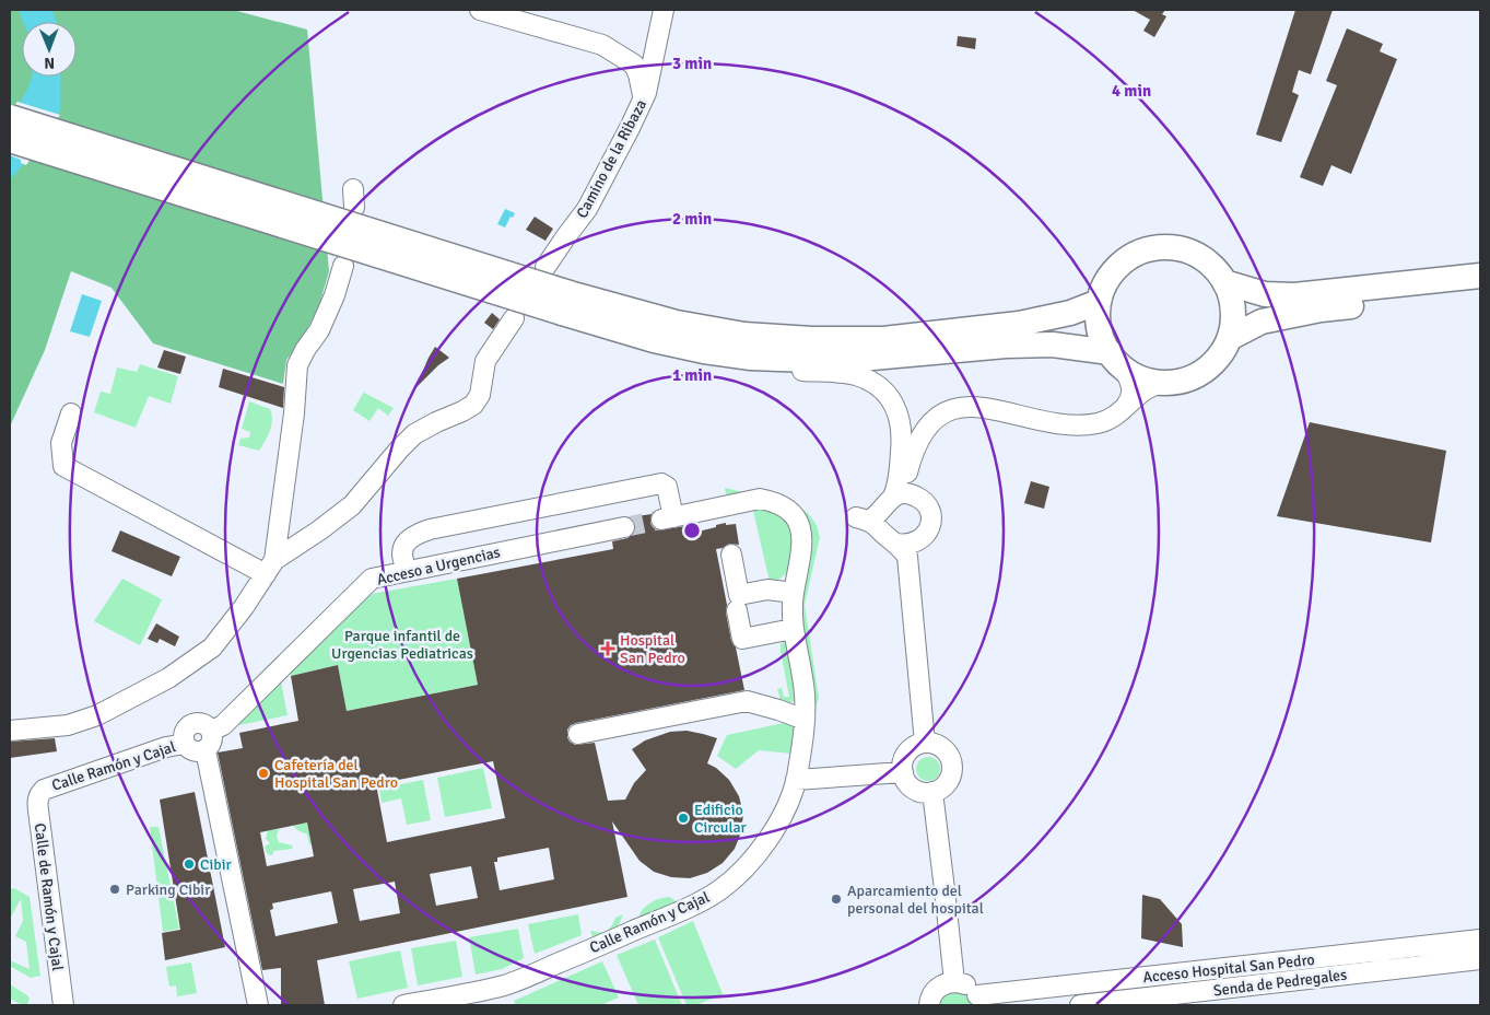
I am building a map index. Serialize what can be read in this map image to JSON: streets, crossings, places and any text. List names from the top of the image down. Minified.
{"streets":{"street":["Camino de la Ribaza","Acceso a Urgencias","Calle Ramón y Cajal","Calle de Ramón y Cajal","Acceso Hospital San Pedro","Senda de Pedregales"]},"crossings":[["Acceso a Urgencias","Calle Ramón y Cajal"],["Calle Ramón y Cajal","Calle de Ramón y Cajal"]],"parks":["Parque infantil de Urgencias Pediatricas"],"places":{"health":["Hospital San Pedro"],"other":["Cafetería del Hospital San Pedro","Edificio Circular","Cibir","Parking Cibir","Aparcamiento del personal del hospital"]},"north":"bottom","rings":["3 min","4 min","2 min","1 min"]}
